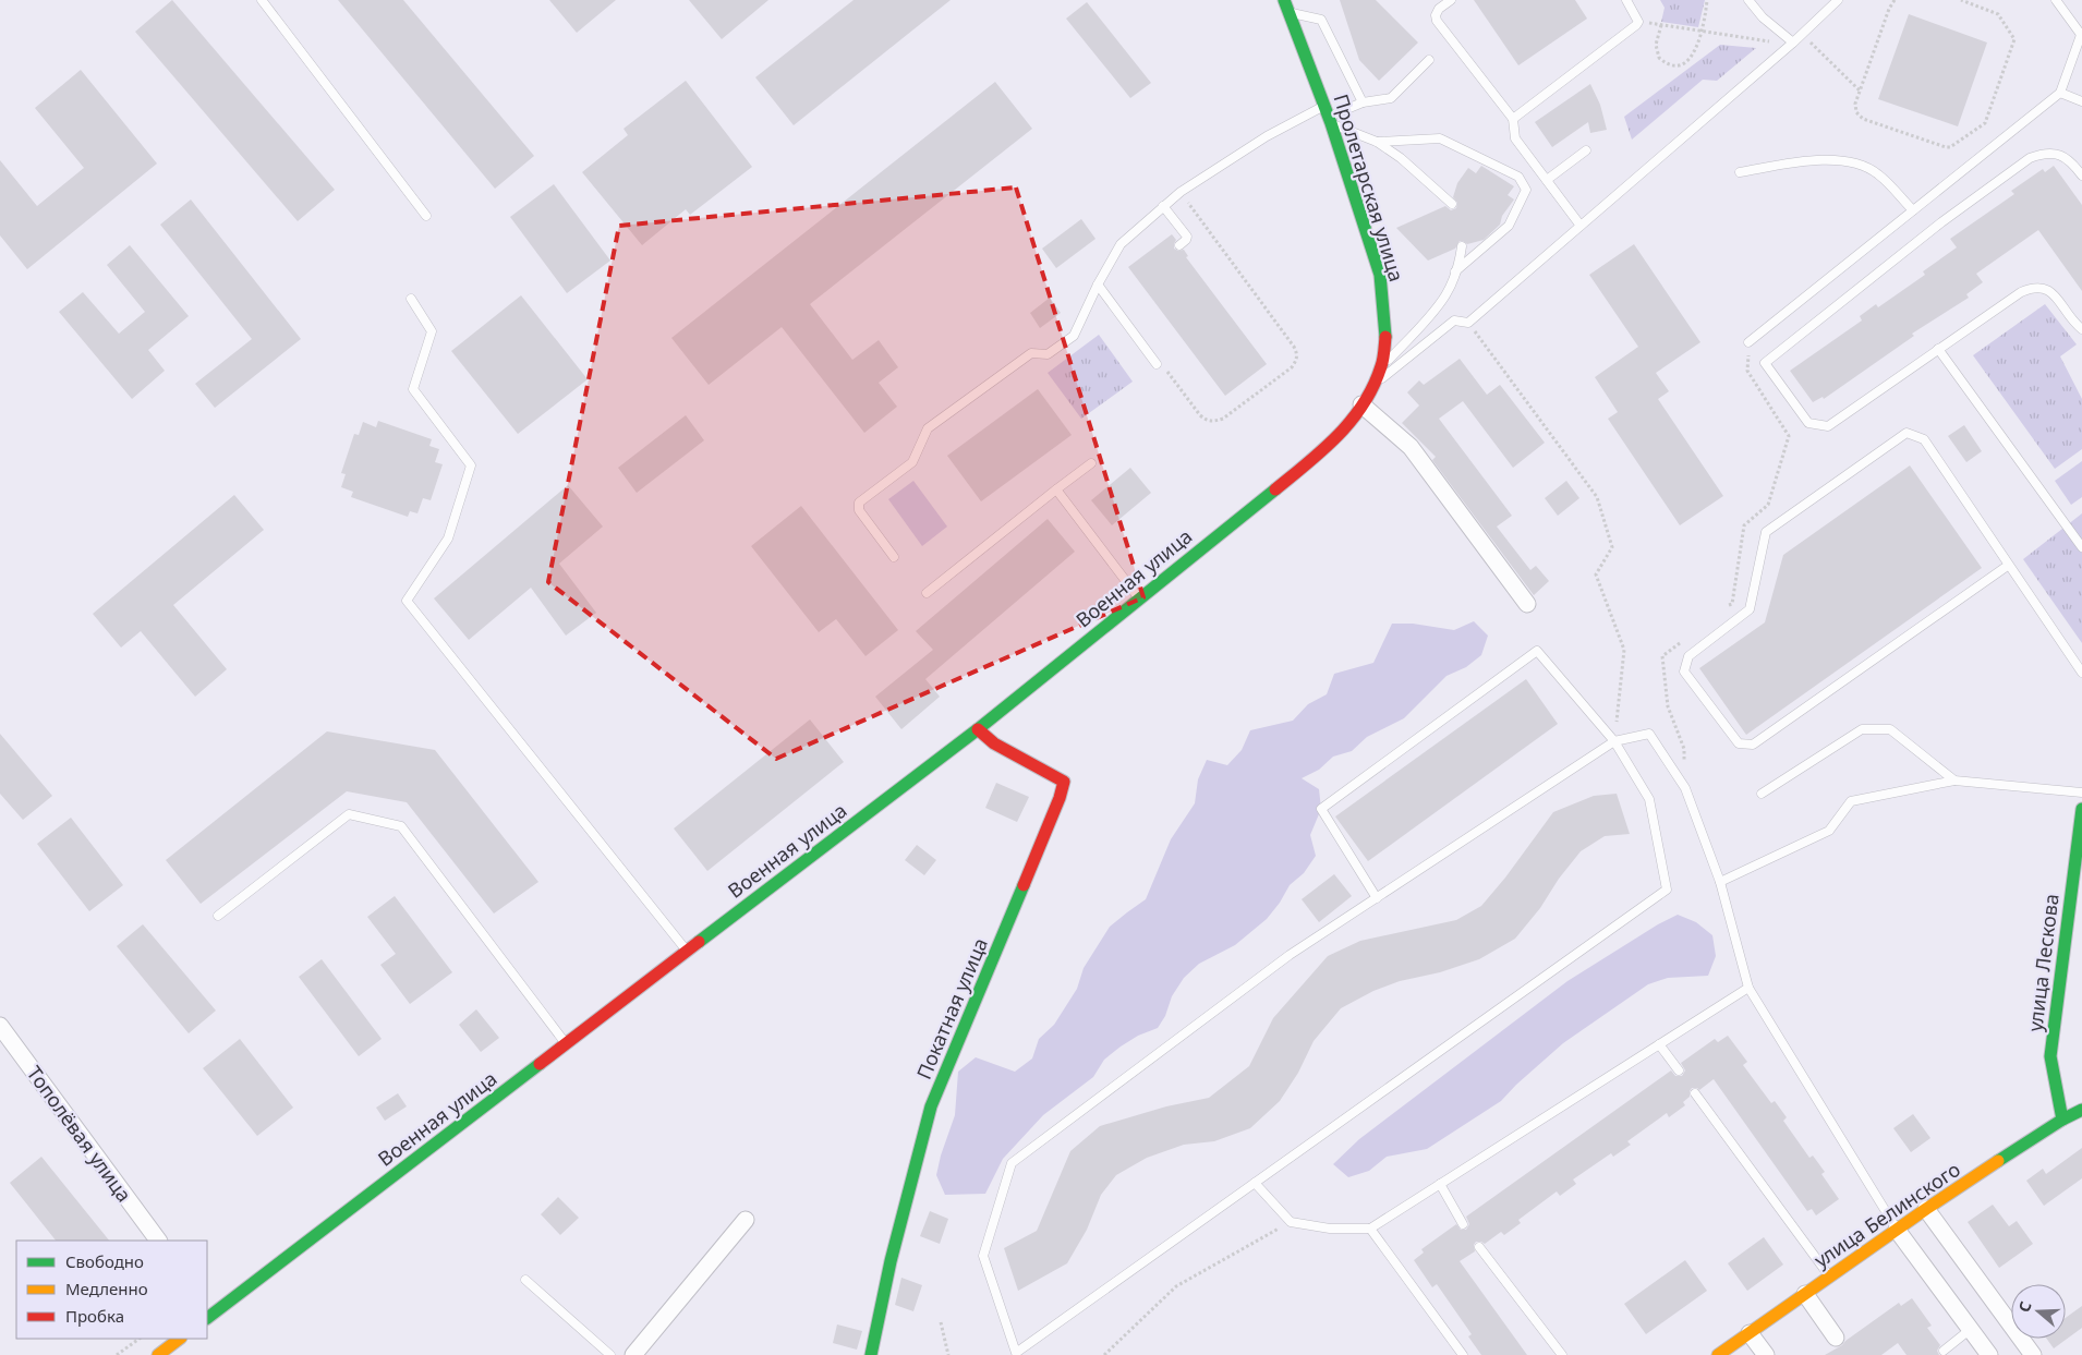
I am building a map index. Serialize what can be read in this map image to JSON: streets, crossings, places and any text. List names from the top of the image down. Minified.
{"streets":{"main road":["Пролетарская улица","Военная улица","улица Лескова","Покатная улица","улица Белинского"],"street":["Тополёвая улица"]},"crossings":[["Пролетарская улица","Военная улица"],["Военная улица","Покатная улица"],["улица Лескова","улица Белинского"]],"legend":["Свободно","Медленно","Пробка"],"north":"left"}
